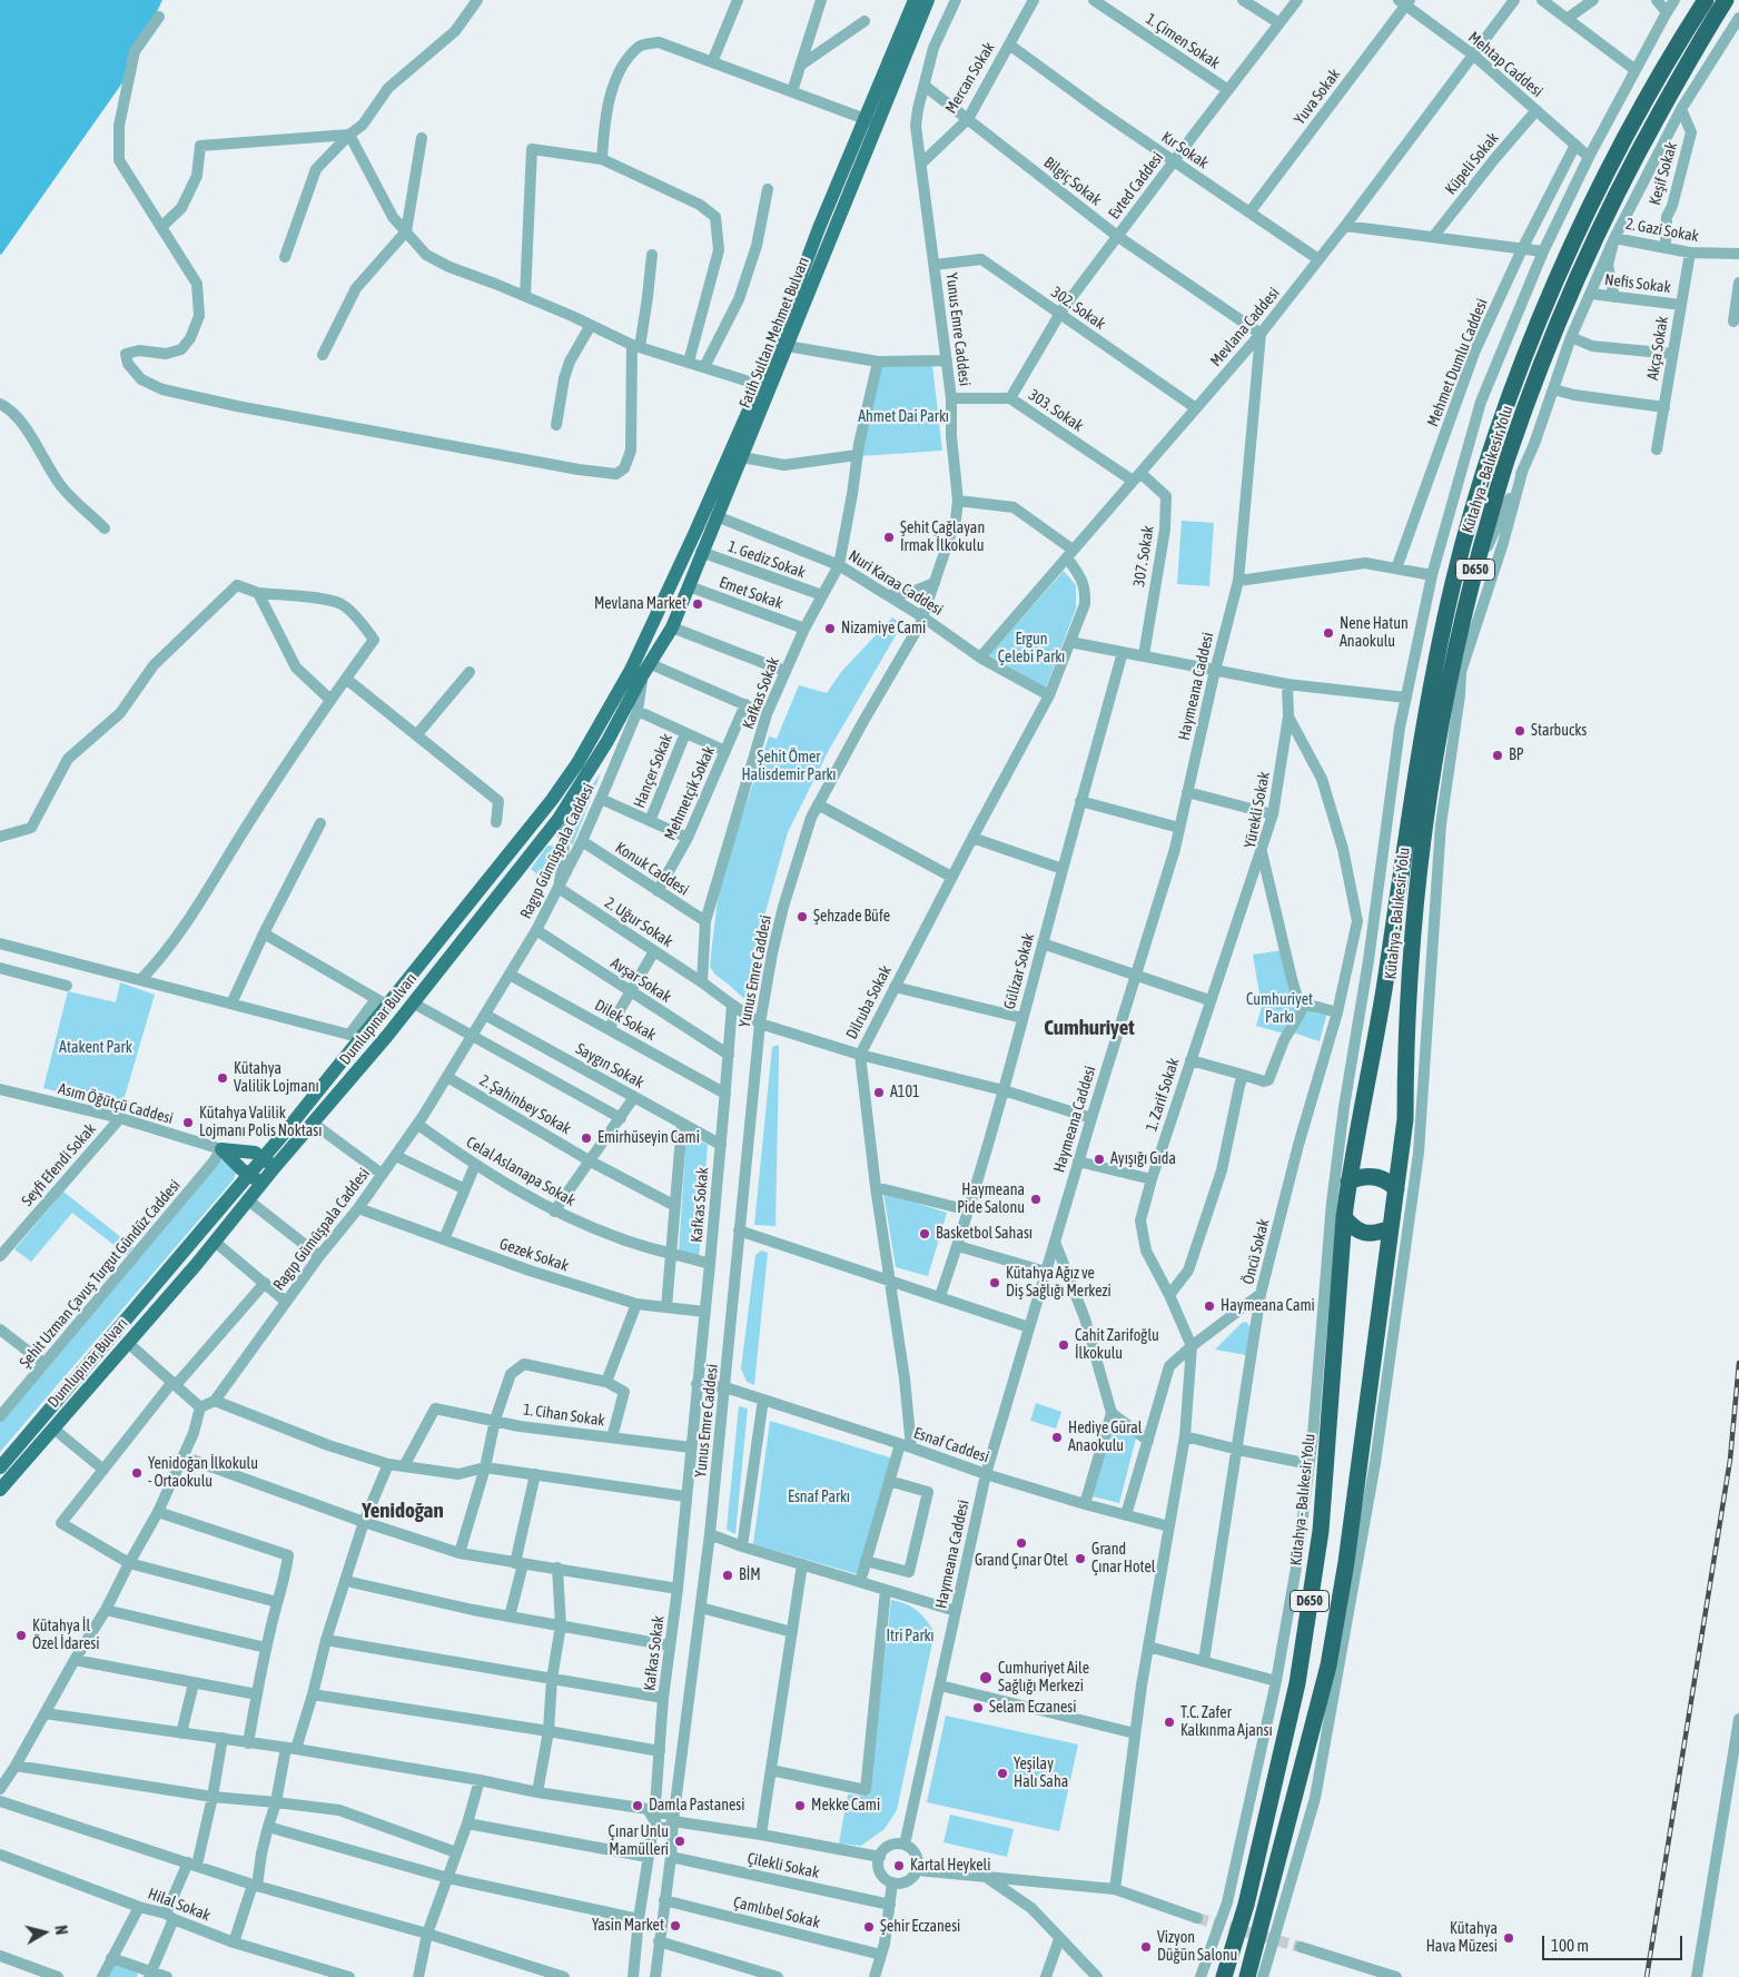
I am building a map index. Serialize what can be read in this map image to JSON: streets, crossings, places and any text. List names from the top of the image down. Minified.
{"streets":{"highway":["Kütahya - Balıkesir Yolu","D650"],"main road":["Fatih Sultan Mehmet Bulvarı","Dumlupınar Bulvarı"],"street":["1. Çimen Sokak","Mehtap Caddesi","Mercan Sokak","Yuva Sokak","Kır Sokak","Küpeli Sokak","Keşif Sokak","Bilgiç Sokak","Evted Caddesi","2. Gazi Sokak","Nefis Sokak","302. Sokak","Mevlana Caddesi","Yunus Emre Caddesi","Akça Sokak","Mehmet Dumlu Caddesi","303. Sokak","307. Sokak","1. Gediz Sokak","Nuri Karaa Caddesi","Emet Sokak","Haymeana Caddesi","Kafkas Sokak","Hançer Sokak","Mehmetçik Sokak","Yürekli Sokak","Ragıp Gümüşpala Caddesi","Konuk Caddesi","2. Uğur Sokak","Gülizar Sokak","Avşar Sokak","Dilruba Sokak","Dilek Sokak","Saygın Sokak","1. Zarif Sokak","Asım Öğütçü Caddesi","2. Şahinbey Sokak","Seyfi Efendi Sokak","Celal Aslanapa Sokak","Öncü Sokak","Gezek Sokak","Şehit Uzman Çavuş Turgut Gündüz Caddesi","1. Cihan Sokak","Esnaf Caddesi","Çilekli Sokak","Hilal Sokak","Çamlıbel Sokak"]},"crossings":[["1. Çimen Sokak","Evted Caddesi"],["Mehtap Caddesi","Yuva Sokak"],["Mehtap Caddesi","Küpeli Sokak"],["Mehtap Caddesi","Mevlana Caddesi"],["Mehtap Caddesi","Mehmet Dumlu Caddesi"],["Mercan Sokak","Kır Sokak"],["Mercan Sokak","Bilgiç Sokak"],["Mercan Sokak","Yunus Emre Caddesi"],["Yuva Sokak","Kır Sokak"],["Kır Sokak","Evted Caddesi"],["Kır Sokak","Mevlana Caddesi"],["Keşif Sokak","2. Gazi Sokak"],["Bilgiç Sokak","Evted Caddesi"],["Bilgiç Sokak","Mevlana Caddesi"],["Bilgiç Sokak","Yunus Emre Caddesi"],["Bilgiç Sokak","Haymeana Caddesi"],["Evted Caddesi","302. Sokak"],["Evted Caddesi","303. Sokak"],["2. Gazi Sokak","Akça Sokak"],["Nefis Sokak","Akça Sokak"],["302. Sokak","Mevlana Caddesi"],["302. Sokak","Yunus Emre Caddesi"],["Mevlana Caddesi","303. Sokak"],["Mevlana Caddesi","307. Sokak"],["Mevlana Caddesi","Nuri Karaa Caddesi"],["Mevlana Caddesi","Haymeana Caddesi"],["Mevlana Caddesi","Dilruba Sokak"],["Yunus Emre Caddesi","303. Sokak"],["Yunus Emre Caddesi","Nuri Karaa Caddesi"],["Yunus Emre Caddesi","Esnaf Caddesi"],["Yunus Emre Caddesi","Çilekli Sokak"],["Fatih Sultan Mehmet Bulvarı","1. Gediz Sokak"],["Fatih Sultan Mehmet Bulvarı","Nuri Karaa Caddesi"],["Fatih Sultan Mehmet Bulvarı","Emet Sokak"],["Fatih Sultan Mehmet Bulvarı","Ragıp Gümüşpala Caddesi"],["Fatih Sultan Mehmet Bulvarı","Dumlupınar Bulvarı"],["303. Sokak","307. Sokak"],["1. Gediz Sokak","Kafkas Sokak"],["Nuri Karaa Caddesi","Kafkas Sokak"],["Nuri Karaa Caddesi","Dilruba Sokak"],["Emet Sokak","Kafkas Sokak"],["Haymeana Caddesi","Esnaf Caddesi"],["Kafkas Sokak","Konuk Caddesi"],["Kafkas Sokak","2. Uğur Sokak"],["Kafkas Sokak","Avşar Sokak"],["Kafkas Sokak","Dilek Sokak"],["Kafkas Sokak","Saygın Sokak"],["Kafkas Sokak","Celal Aslanapa Sokak"],["Kafkas Sokak","Gezek Sokak"],["Kafkas Sokak","1. Cihan Sokak"],["Kafkas Sokak","Esnaf Caddesi"],["Mehmetçik Sokak","Konuk Caddesi"],["Yürekli Sokak","1. Zarif Sokak"],["Yürekli Sokak","Öncü Sokak"],["Ragıp Gümüşpala Caddesi","Konuk Caddesi"],["Ragıp Gümüşpala Caddesi","2. Uğur Sokak"],["Ragıp Gümüşpala Caddesi","Avşar Sokak"],["Ragıp Gümüşpala Caddesi","Dumlupınar Bulvarı"],["Ragıp Gümüşpala Caddesi","Dilek Sokak"],["Ragıp Gümüşpala Caddesi","Saygın Sokak"],["Ragıp Gümüşpala Caddesi","2. Şahinbey Sokak"],["Ragıp Gümüşpala Caddesi","Celal Aslanapa Sokak"],["Ragıp Gümüşpala Caddesi","Gezek Sokak"],["Dilruba Sokak","Esnaf Caddesi"],["Asım Öğütçü Caddesi","Seyfi Efendi Sokak"],["Asım Öğütçü Caddesi","Şehit Uzman Çavuş Turgut Gündüz Caddesi"]],"districts":["Cumhuriyet","Yenidoğan"],"parks":["Ahmet Dai Parkı","Ergun Çelebi Parkı","Şehit Ömer Halisdemir Parkı","Cumhuriyet Parkı","Atakent Park","Esnaf Parkı","Itri Parkı"],"places":["Şehit Çağlayan Irmak İlkokulu","Mevlana Market","Nizamiye Cami","Nene Hatun Anaokulu","Starbucks","BP","Şehzade Büfe","Kütahya Valilik Lojmanı","A101","Kütahya Valilik Lojmanı Polis Noktası","Emirhüseyin Cami","Ayışığı Gıda","Haymeana Pide Salonu","Basketbol Sahası","Kütahya Ağız ve Diş Sağlığı Merkezi","Haymeana Cami","Cahit Zarifoğlu İlkokulu","Hediye Güral Anaokulu","Yenidoğan İlkokulu - Ortaokulu","Grand Çınar Otel","Grand Çınar Hotel","BİM","Kütahya İl Özel İdaresi","Cumhuriyet Aile Sağlığı Merkezi","Selam Eczanesi","T.C. Zafer Kalkınma Ajansı","Yeşilay Halı Saha","Damla Pastanesi","Mekke Cami","Çınar Unlu Mamülleri","Kartal Heykeli","Yasin Market","Şehir Eczanesi","Kütahya Hava Müzesi","Vizyon Düğün Salonu"],"scale_bar":"100 m","north":"right"}
